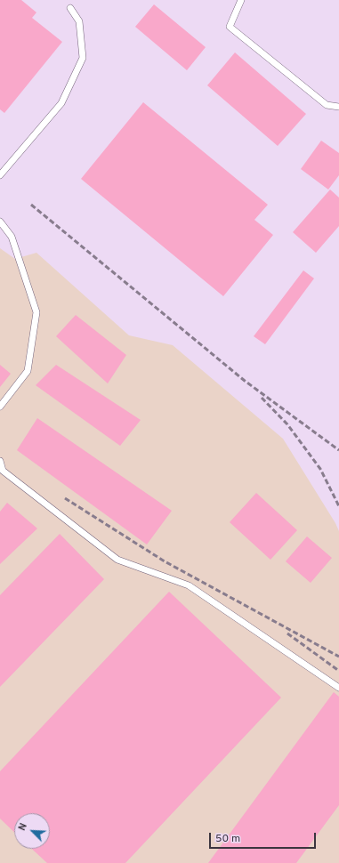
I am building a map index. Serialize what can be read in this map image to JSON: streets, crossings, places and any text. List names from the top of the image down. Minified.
{"scale_bar":"50 m","north":"top left"}
